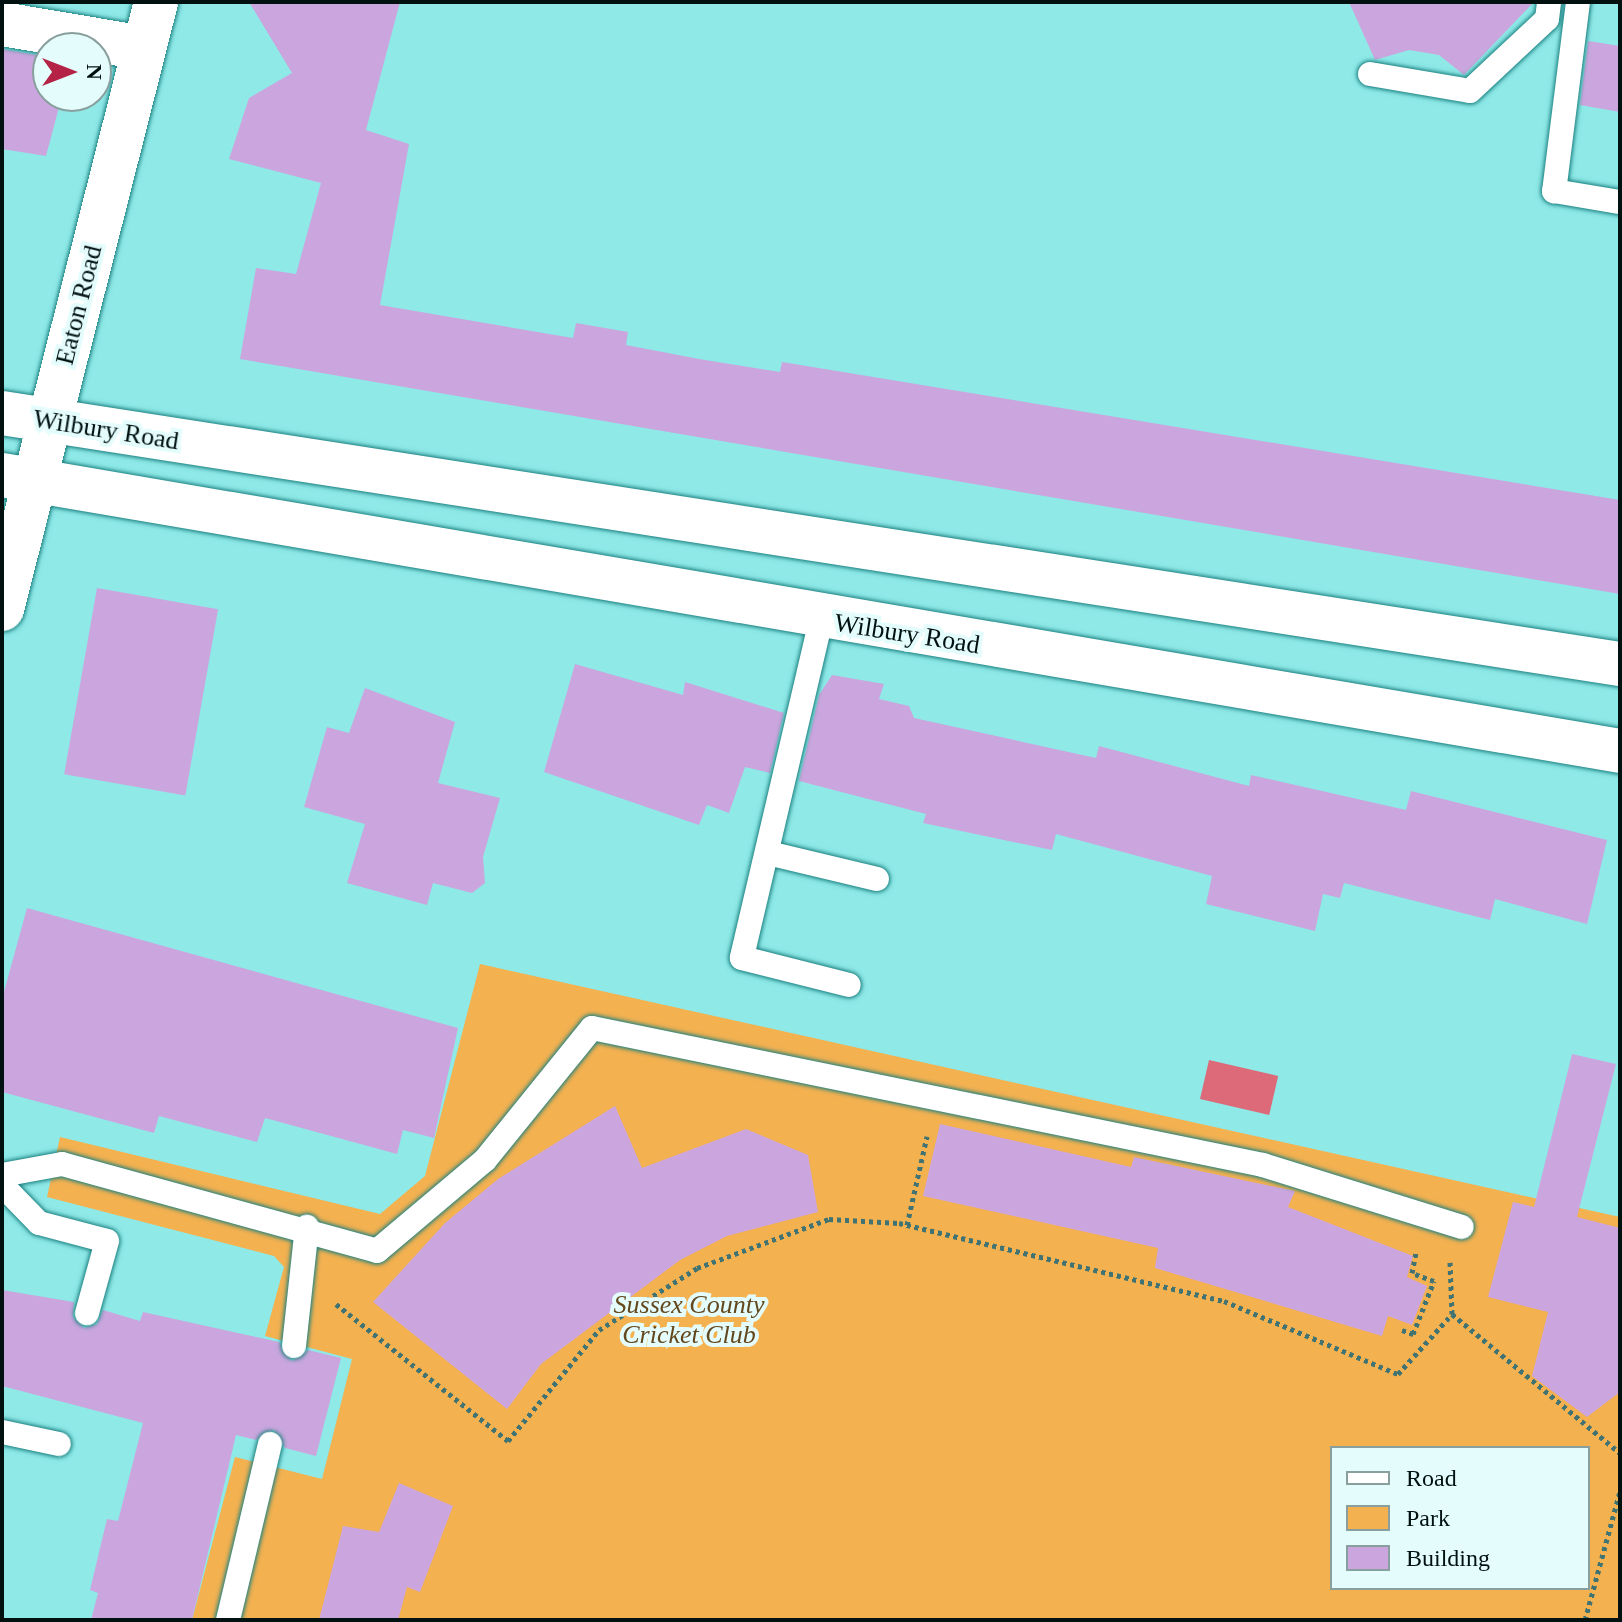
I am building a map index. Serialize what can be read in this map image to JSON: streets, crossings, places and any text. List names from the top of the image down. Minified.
{"streets":{"street":["Eaton Road","Wilbury Road"]},"crossings":[["Eaton Road","Wilbury Road"]],"parks":["Sussex County Cricket Club"],"legend":["Road","Park","Building"],"north":"right"}
